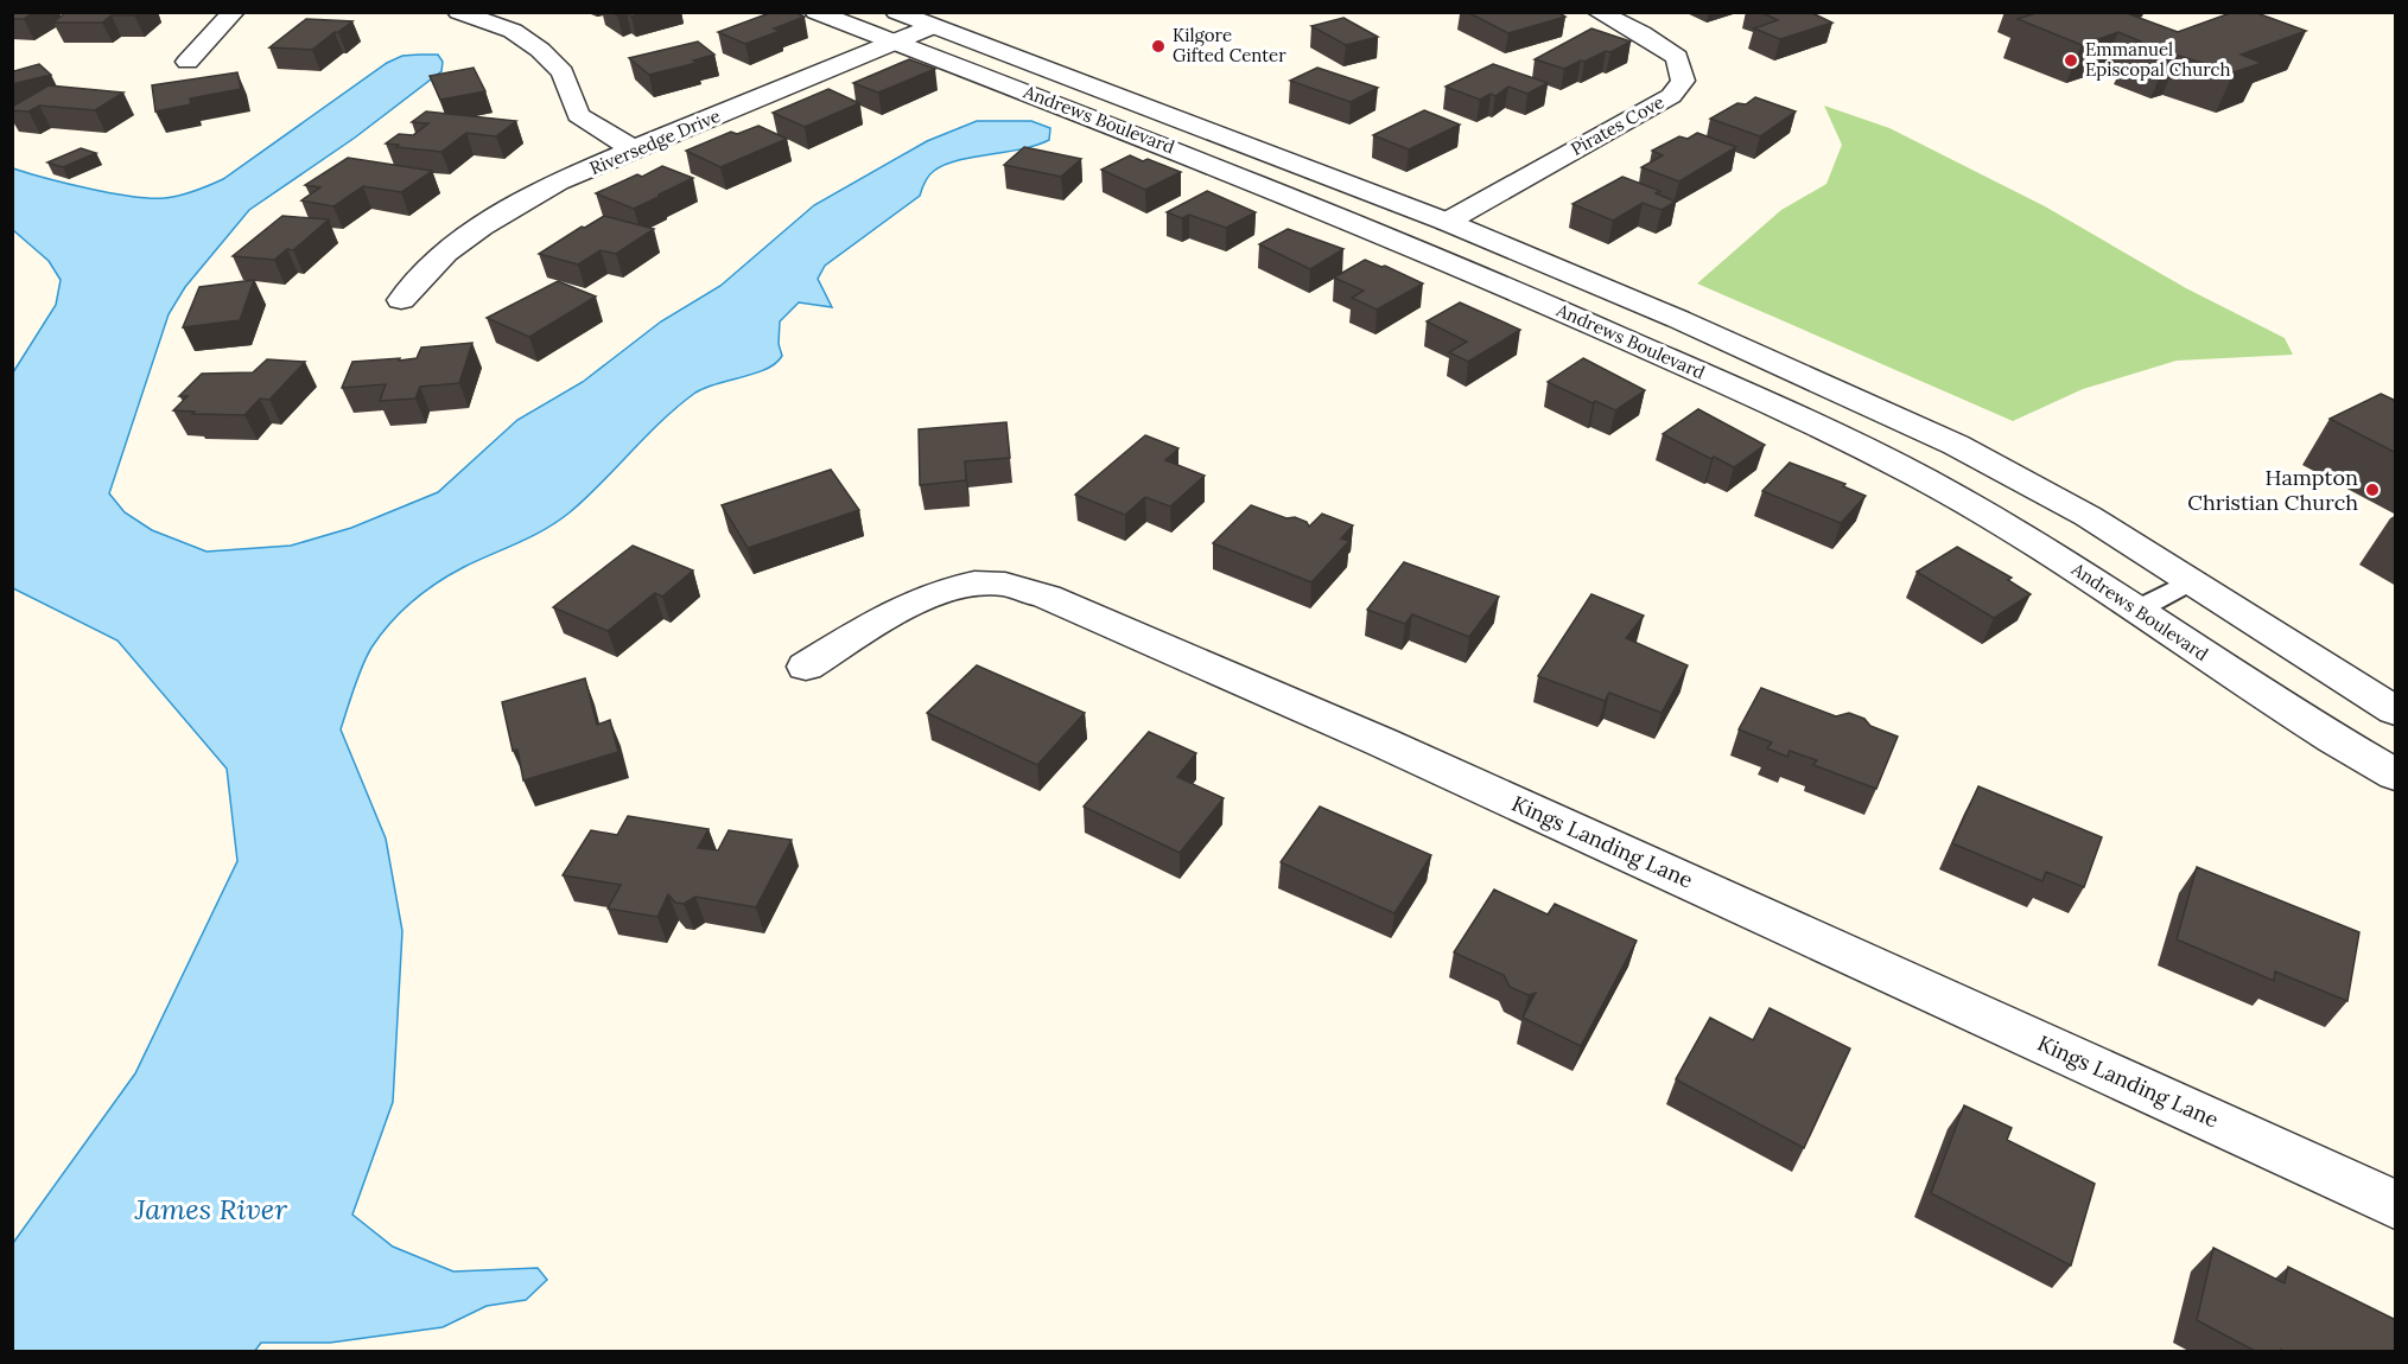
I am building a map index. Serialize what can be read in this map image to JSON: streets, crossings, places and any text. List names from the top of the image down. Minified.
{"streets":{"street":["Andrews Boulevard","Pirates Cove","Riversedge Drive","Kings Landing Lane"]},"crossings":[["Andrews Boulevard","Pirates Cove"],["Andrews Boulevard","Riversedge Drive"]],"water":["James River"],"places":["Kilgore Gifted Center","Emmanuel Episcopal Church","Hampton Christian Church"]}
